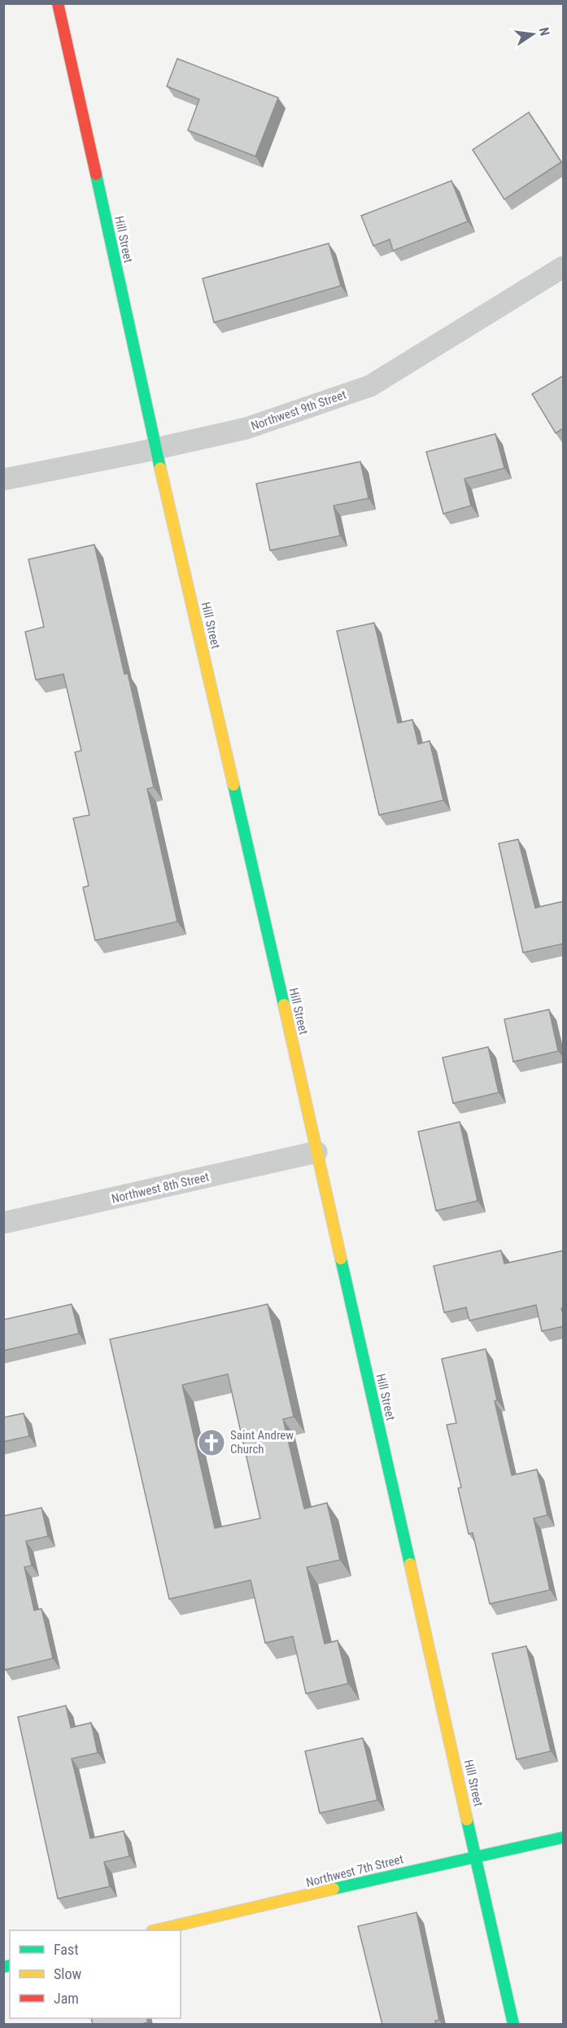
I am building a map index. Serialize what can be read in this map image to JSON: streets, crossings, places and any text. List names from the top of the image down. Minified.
{"streets":{"street":["Hill Street","Northwest 9th Street","Northwest 8th Street","Northwest 7th Street"]},"crossings":[["Hill Street","Northwest 9th Street"],["Hill Street","Northwest 8th Street"],["Hill Street","Northwest 7th Street"]],"places":{"church":["Saint Andrew Church"]},"legend":["Fast","Slow","Jam"],"north":"right"}
